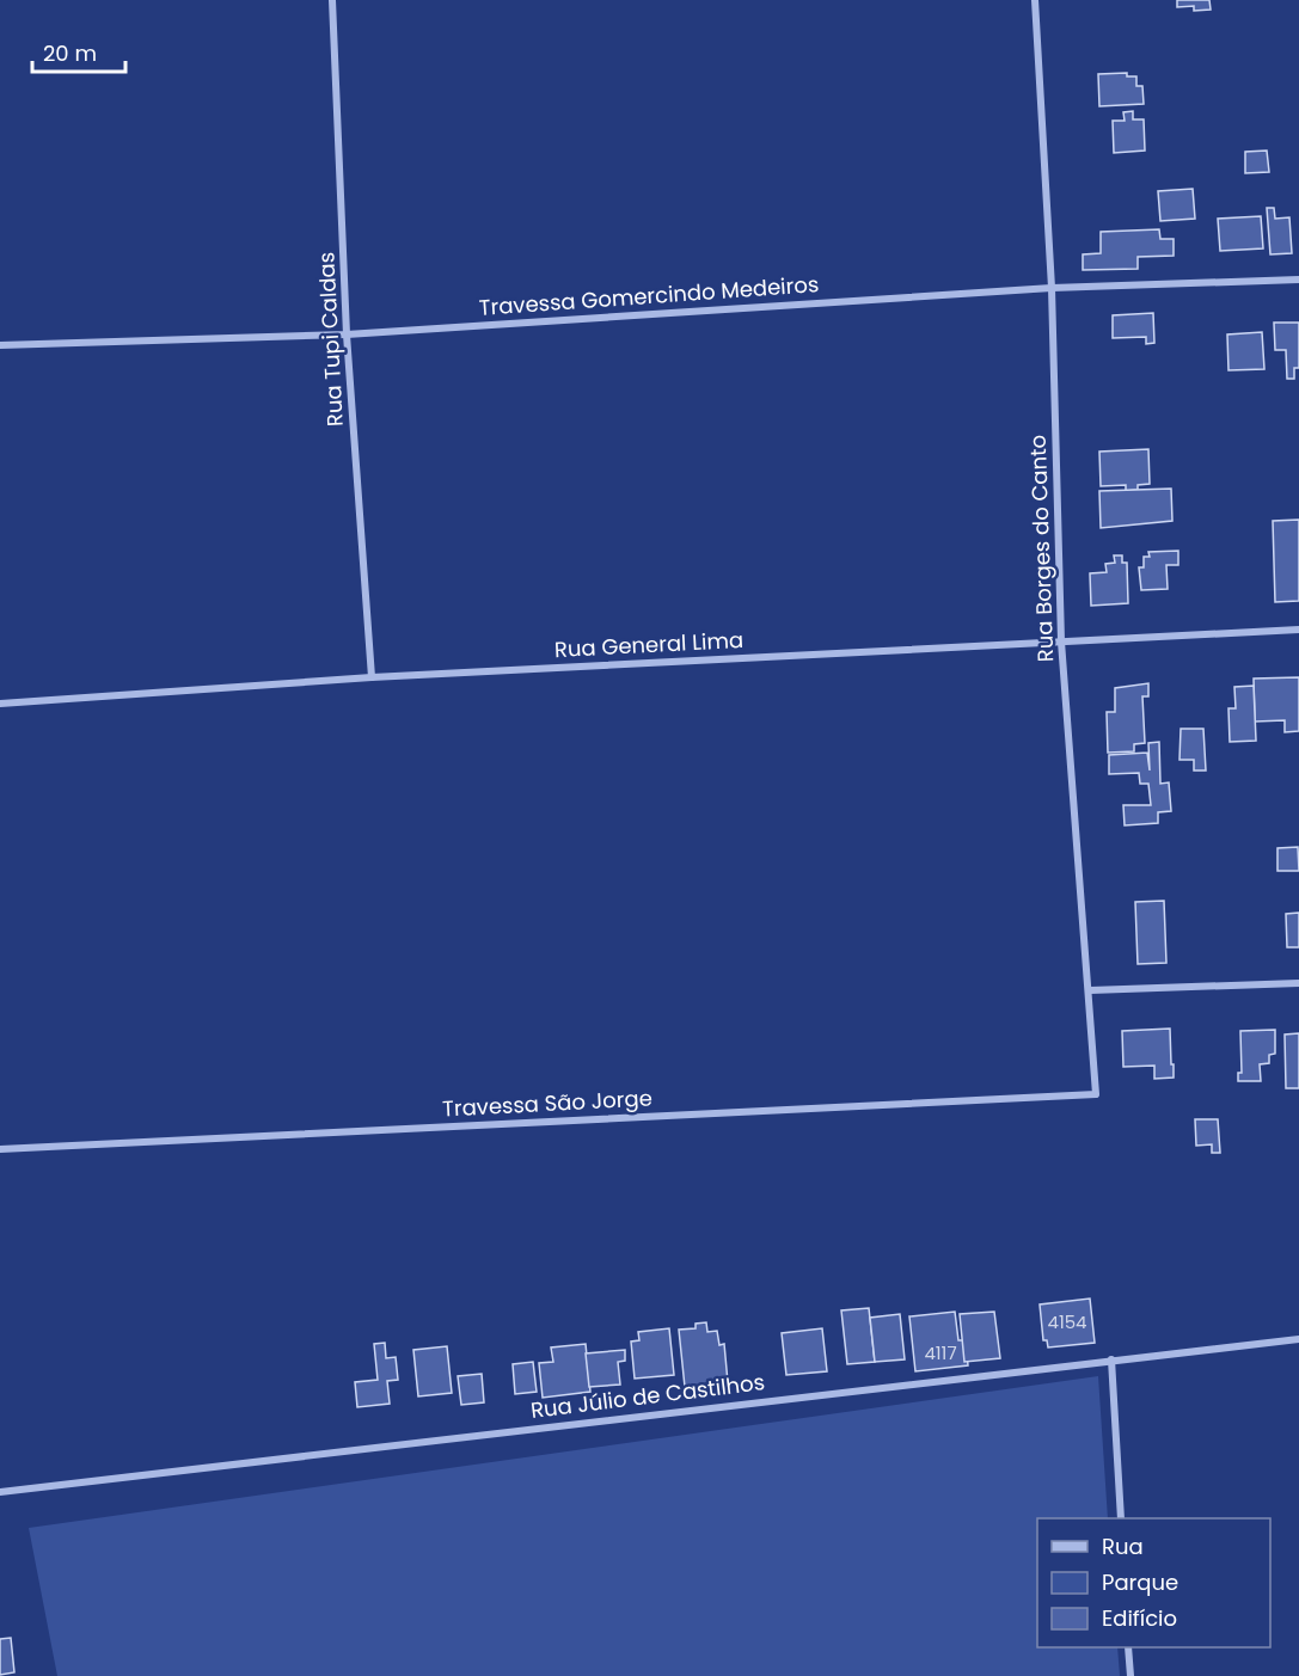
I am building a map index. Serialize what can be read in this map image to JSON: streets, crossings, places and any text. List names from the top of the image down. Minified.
{"streets":{"street":["Travessa Gomercindo Medeiros","Rua Tupi Caldas","Rua Borges do Canto","Rua General Lima","Travessa São Jorge","Rua Júlio de Castilhos"]},"crossings":[["Travessa Gomercindo Medeiros","Rua Tupi Caldas"],["Travessa Gomercindo Medeiros","Rua Borges do Canto"],["Rua Tupi Caldas","Rua General Lima"],["Rua Borges do Canto","Rua General Lima"],["Rua Borges do Canto","Travessa São Jorge"]],"house_numbers":["4154","4117"],"legend":["Rua","Parque","Edifício"],"scale_bar":"20 m"}
